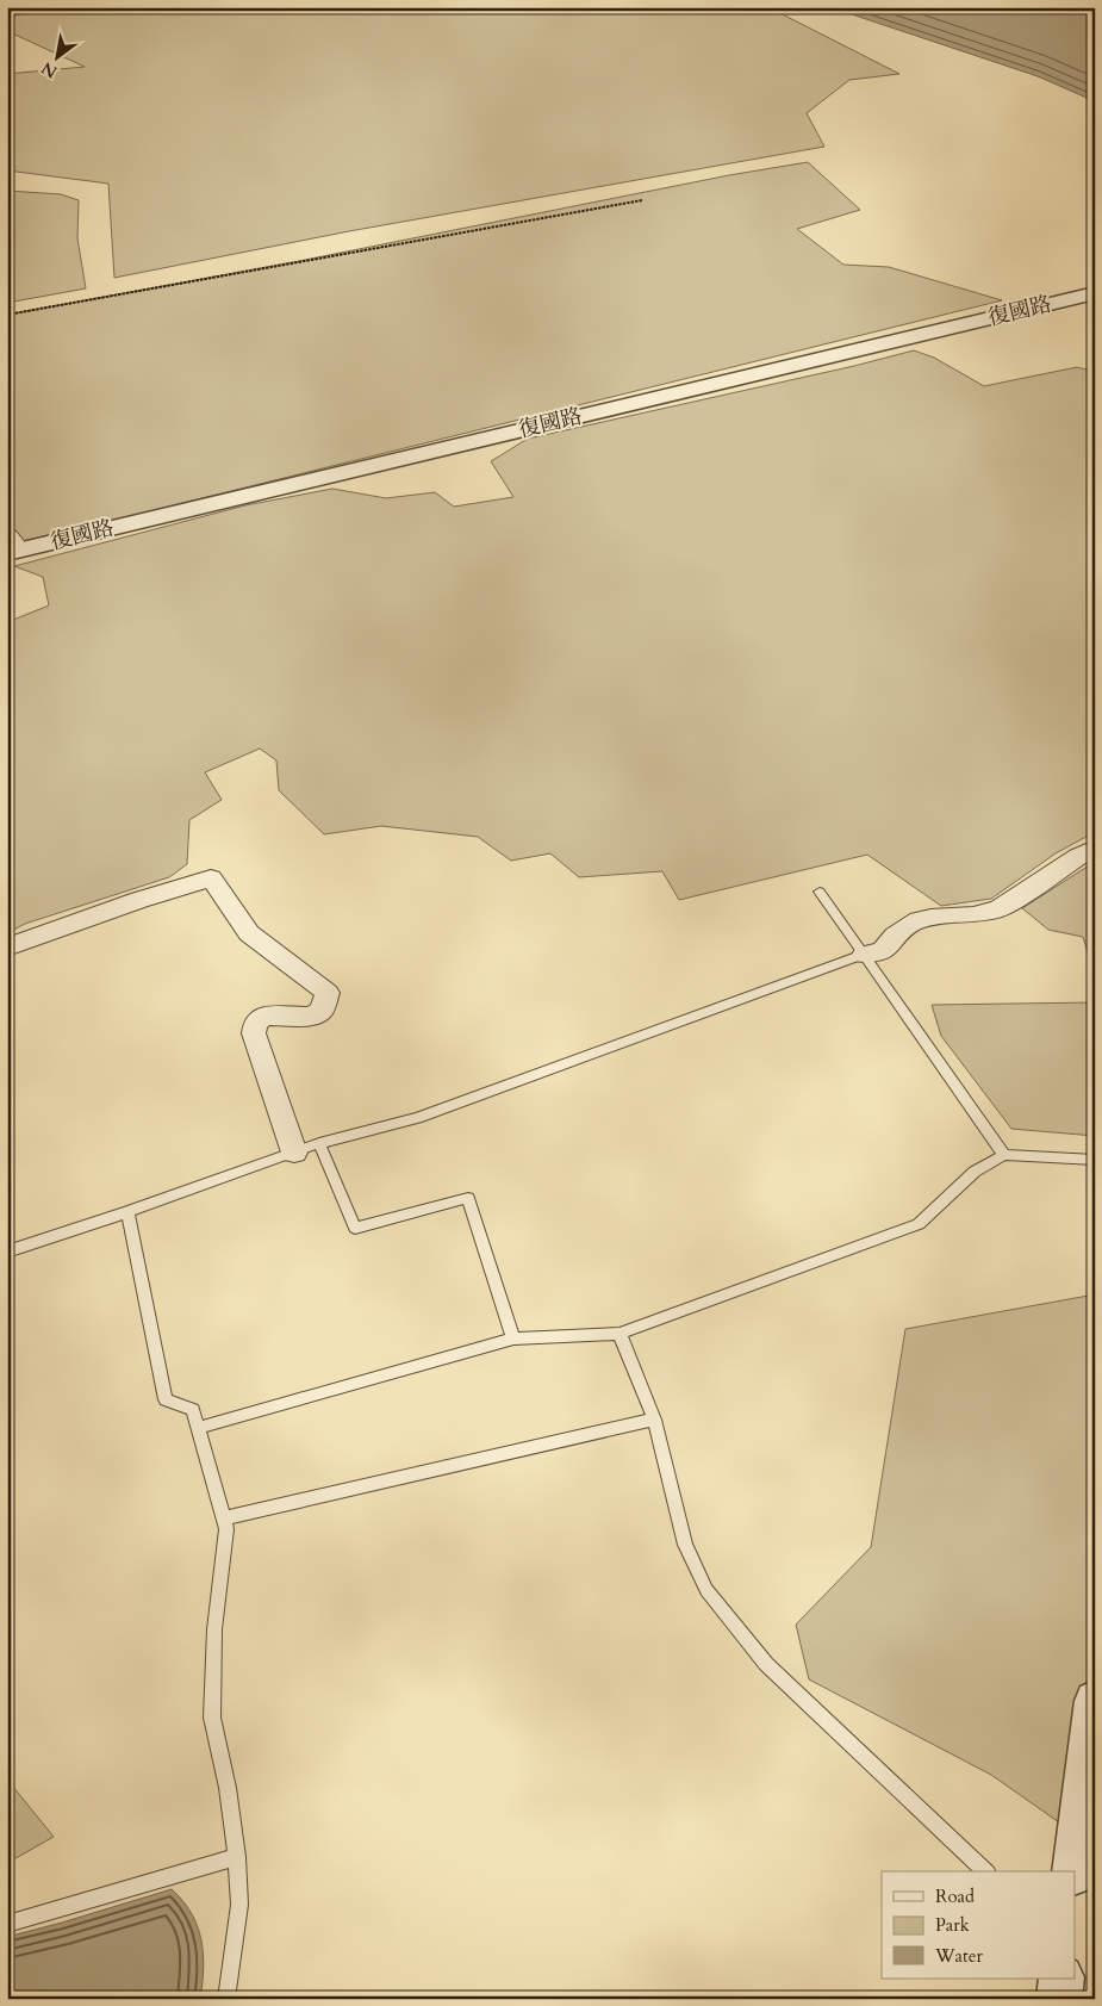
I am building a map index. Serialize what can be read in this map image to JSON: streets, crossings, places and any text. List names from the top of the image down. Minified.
{"streets":{"street":["復國路"]},"legend":["Road","Park","Water"],"north":"bottom left"}
